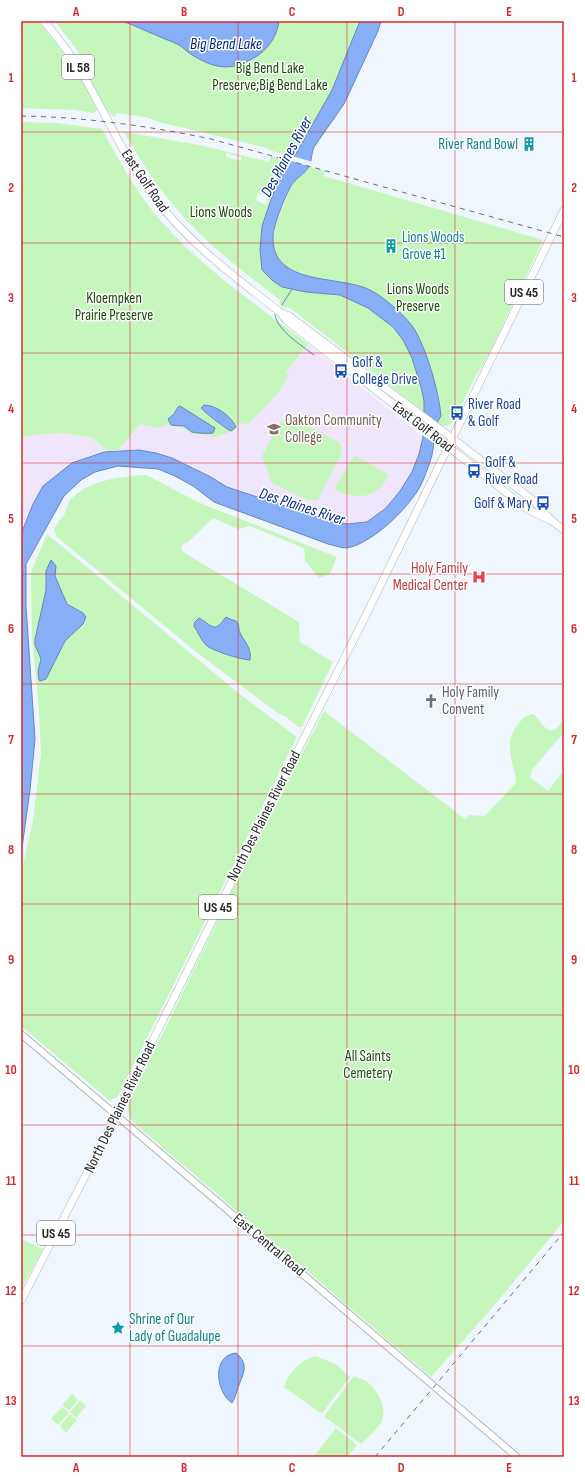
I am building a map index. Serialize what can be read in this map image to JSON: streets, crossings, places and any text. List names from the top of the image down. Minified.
{"streets":{"main road":["IL 58","East Golf Road","US 45","North Des Plaines River Road","East Central Road"]},"crossings":[["East Golf Road","North Des Plaines River Road"],["North Des Plaines River Road","East Central Road"]],"water":["Big Bend Lake","Des Plaines River"],"parks":["Big Bend Lake Preserve;Big Bend Lake","Lions Woods","Lions Woods Preserve","Kloempken Prairie Preserve","All Saints Cemetery"],"places":{"building":["River Rand Bowl","Lions Woods Grove #1"],"bus stop":["Golf & College Drive","River Road & Golf","Golf & River Road","Golf & Mary"],"school or university":["Oakton Community College"],"hospital":["Holy Family Medical Center"],"church":["Holy Family Convent"],"place":["Shrine of Our Lady of Guadalupe"]},"grid":{"columns":["A","B","C","D","E"],"rows":["1","2","3","4","5","6","7","8","9","10","11","12","13"]}}
